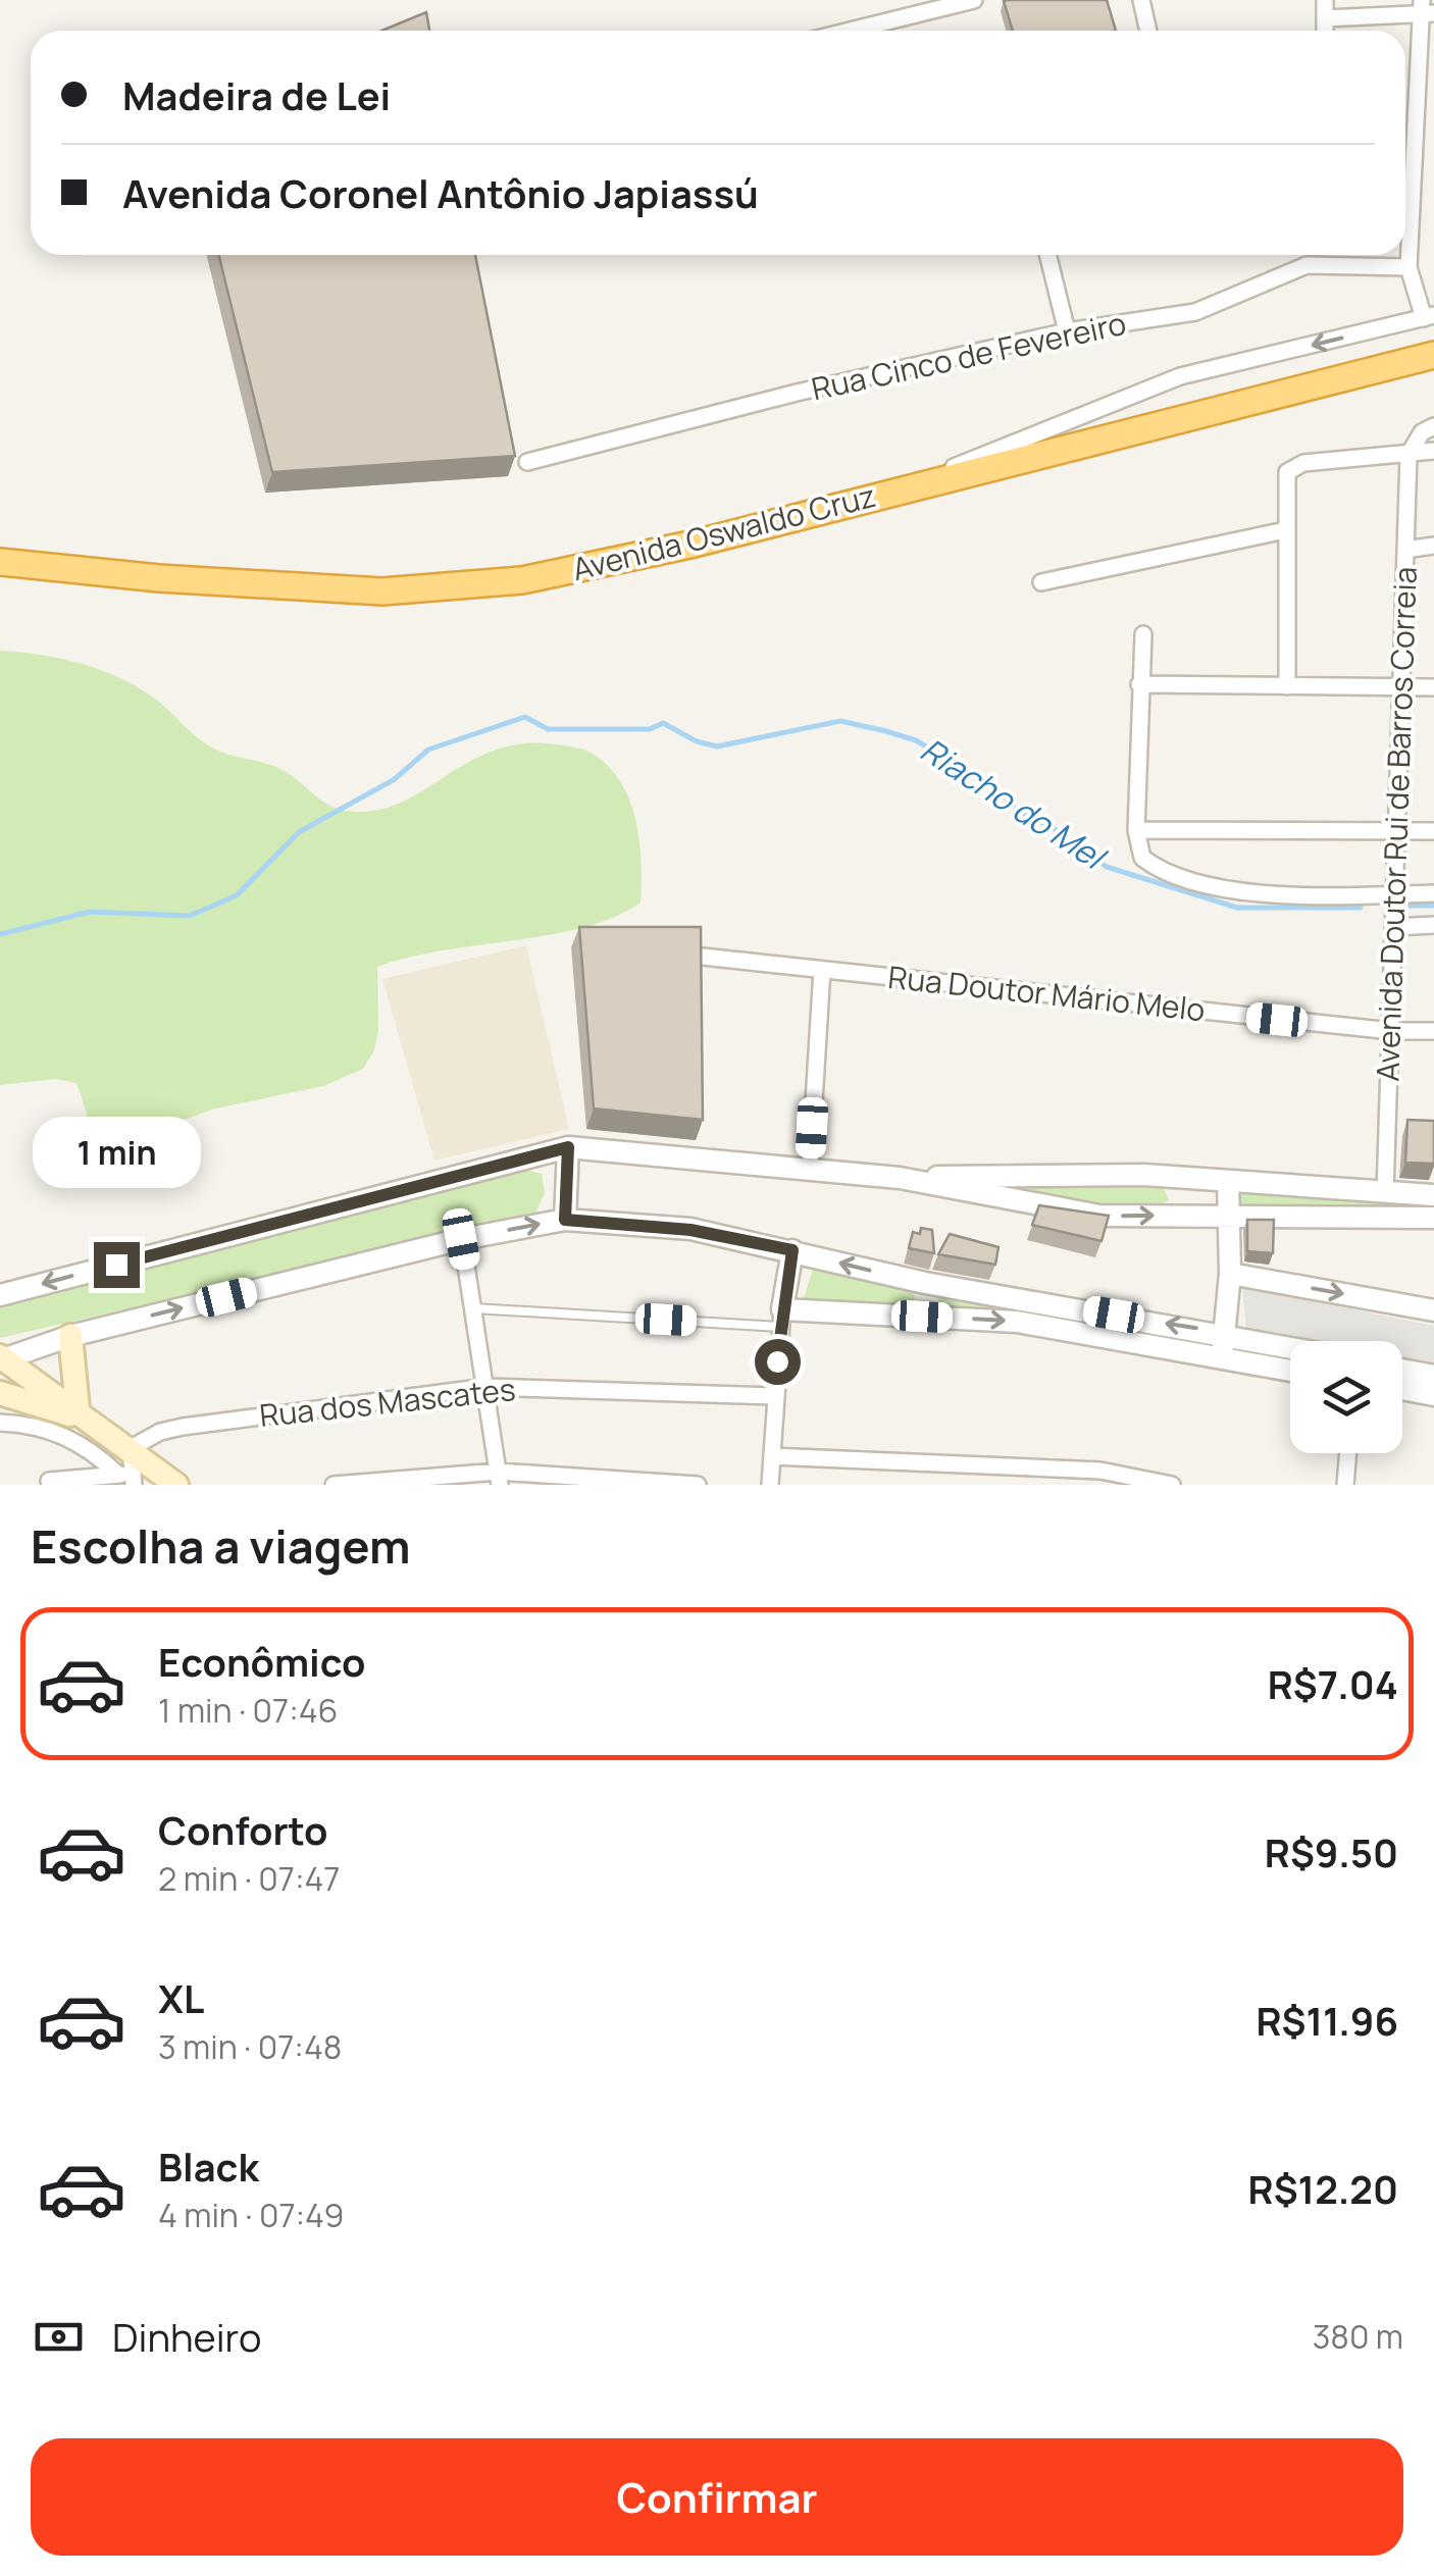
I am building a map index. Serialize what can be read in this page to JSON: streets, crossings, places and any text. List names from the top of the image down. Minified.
{"streets":{"highway":["Avenida Oswaldo Cruz"],"street":["Rua Cinco de Fevereiro","Avenida Doutor Rui de Barros Correia","Rua Doutor Mário Melo","Rua dos Mascates"]},"crossings":[["Avenida Doutor Rui de Barros Correia","Rua Doutor Mário Melo"]],"water":["Riacho do Mel"],"page":{"banner":["Madeira de Lei","Avenida Coronel Antônio Japiassú"],"bubble":"1 min","heading":"Escolha a viagem","list":[{"name":"Econômico","note":"1 min · 07:46","value":"R$7.04"},{"name":"Conforto","note":"2 min · 07:47","value":"R$9.50"},{"name":"XL","note":"3 min · 07:48","value":"R$11.96"},{"name":"Black","note":"4 min · 07:49","value":"R$12.20"}],"pay":["Dinheiro","380 m"],"buttons":"Confirmar"}}
